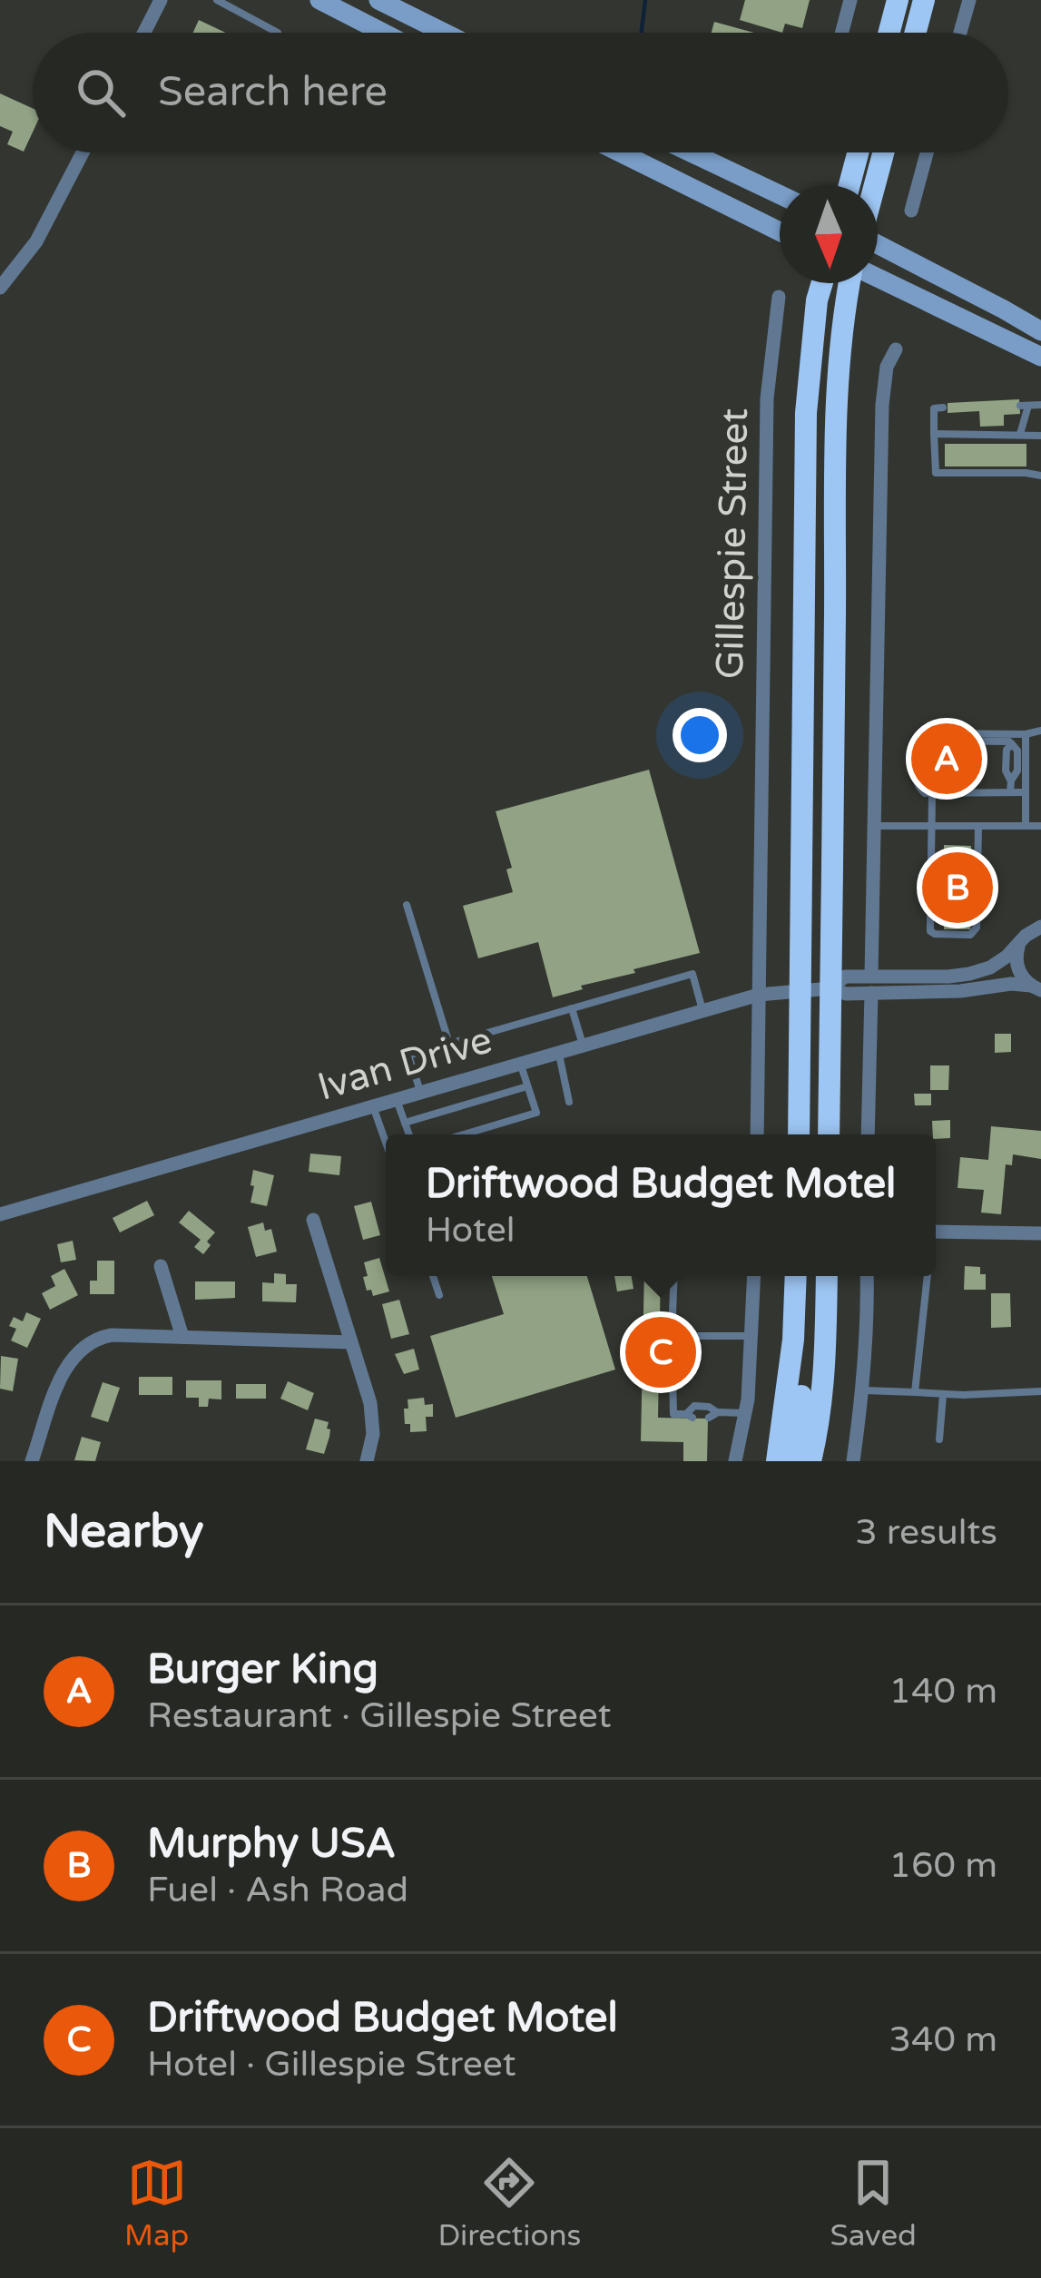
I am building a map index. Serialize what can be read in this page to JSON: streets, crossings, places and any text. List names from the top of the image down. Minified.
{"streets":{"street":["Gillespie Street","Ivan Drive"]},"crossings":[["Gillespie Street","Ivan Drive"]],"north":"bottom","page":{"search":"Search here","pins":["A","B","C"],"popup":["Driftwood Budget Motel","Hotel"],"heading":["Nearby","3 results"],"list":[{"mark":"A","name":"Burger King","note":"Restaurant · Gillespie Street","value":"140 m"},{"mark":"B","name":"Murphy USA","note":"Fuel · Ash Road","value":"160 m"},{"mark":"C","name":"Driftwood Budget Motel","note":"Hotel · Gillespie Street","value":"340 m"}],"nav":["Map","Directions","Saved"]}}
